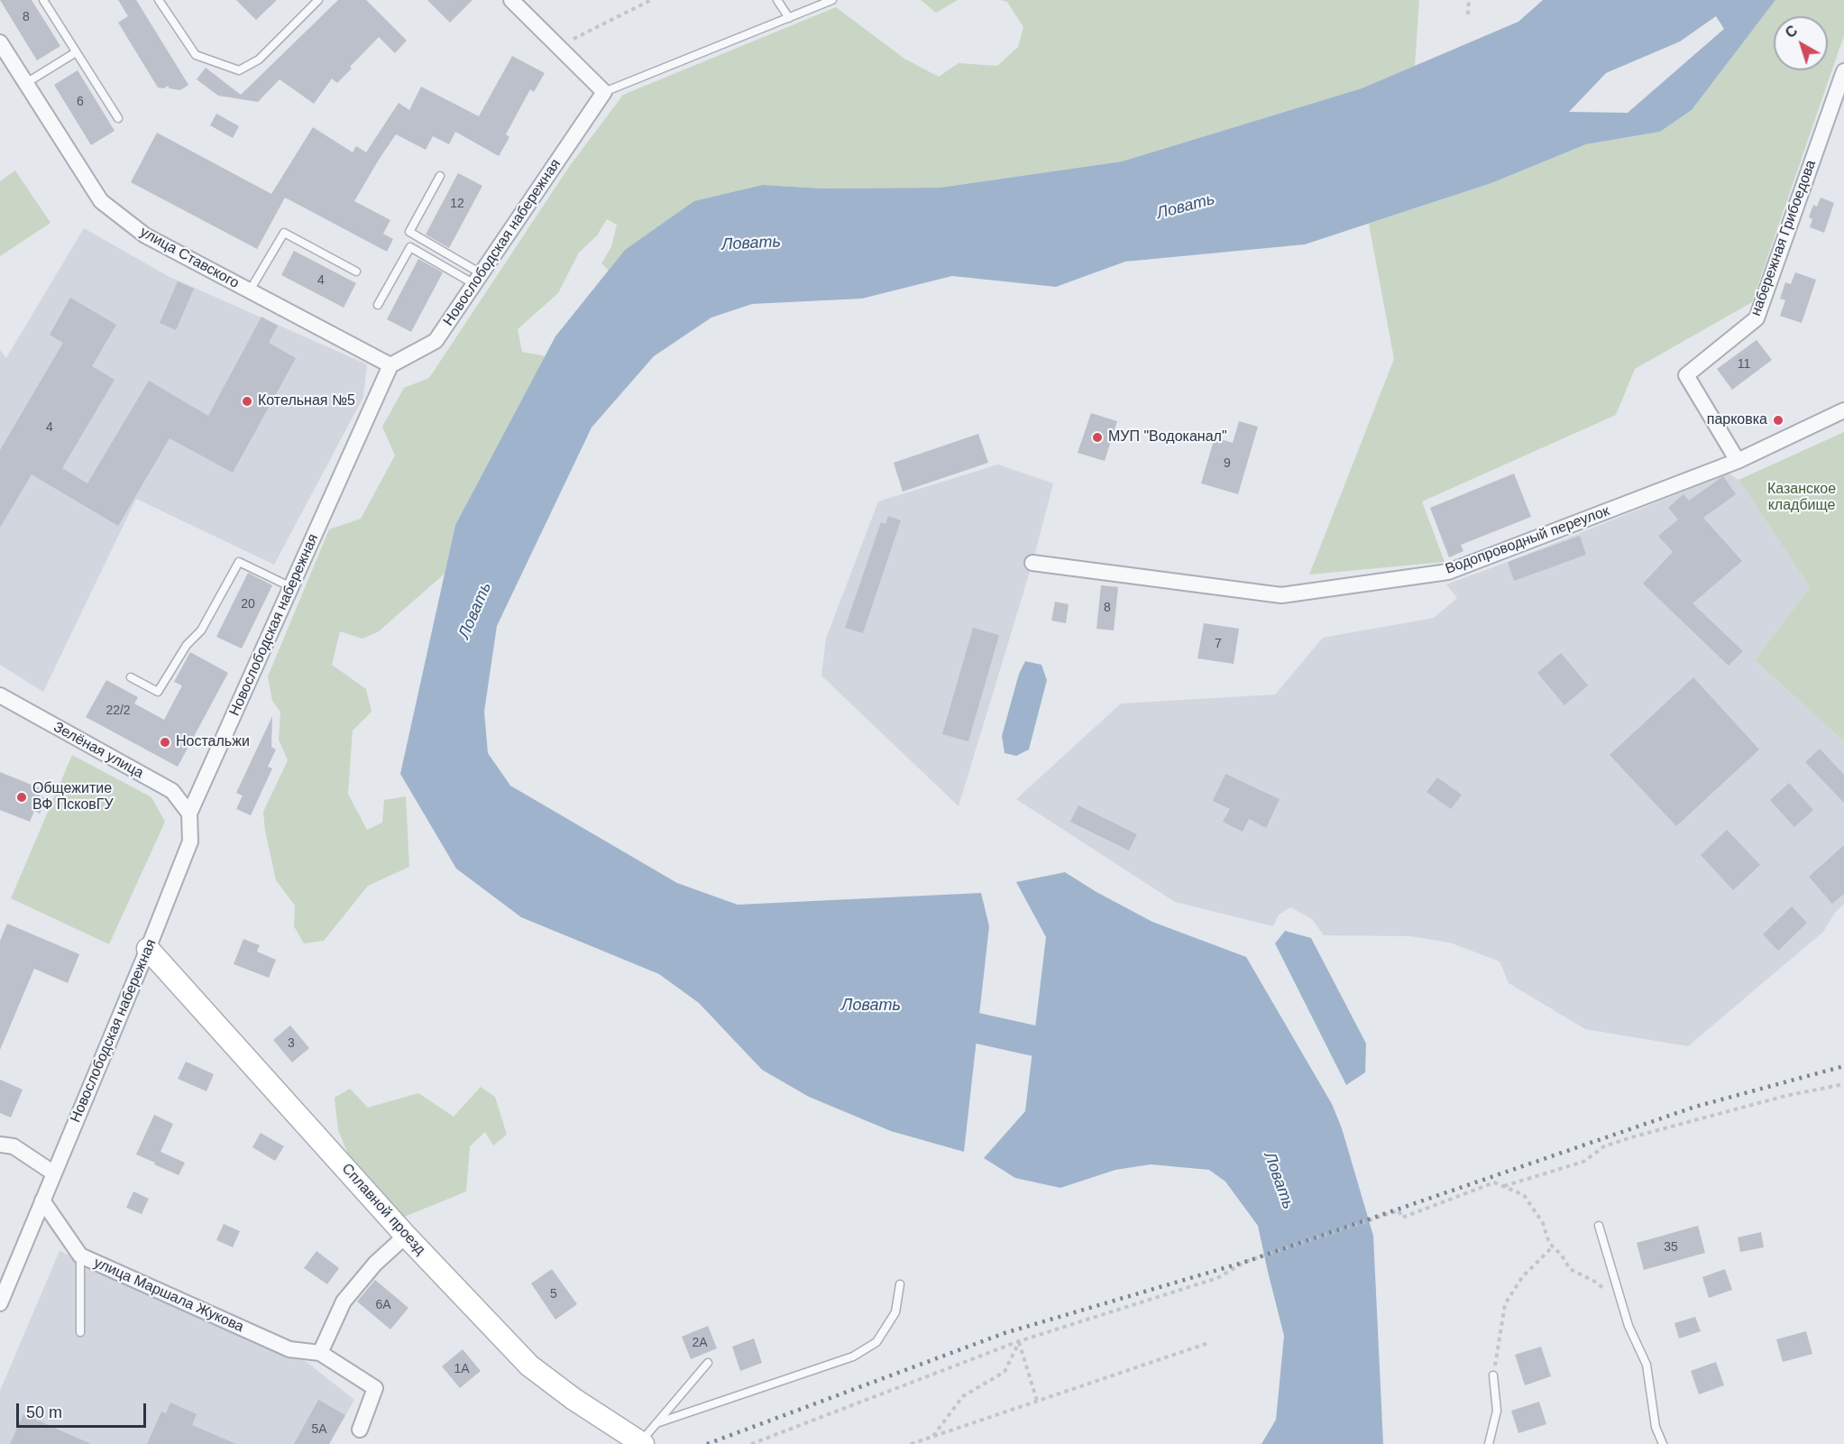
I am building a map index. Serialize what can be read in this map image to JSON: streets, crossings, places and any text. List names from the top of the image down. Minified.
{"streets":{"street":["набережная Грибоедова","Новослободская набережная","улица Ставского","Водопроводный переулок","Зелёная улица","Сплавной проезд","улица Маршала Жукова"]},"crossings":[["набережная Грибоедова","Водопроводный переулок"],["Новослободская набережная","улица Ставского"],["Новослободская набережная","Зелёная улица"],["Новослободская набережная","Сплавной проезд"],["Новослободская набережная","улица Маршала Жукова"]],"water":["Ловать"],"parks":["Казанское кладбище"],"places":["Котельная №5","парковка","МУП \"Водоканал\"","Ностальжи","Общежитие ВФ ПсковГУ"],"house_numbers":["8","6","12","4","11","4","9","20","8","7","22/2","3","35","5","6А","2А","1А","5А"],"scale_bar":"50 m","north":"top left"}
